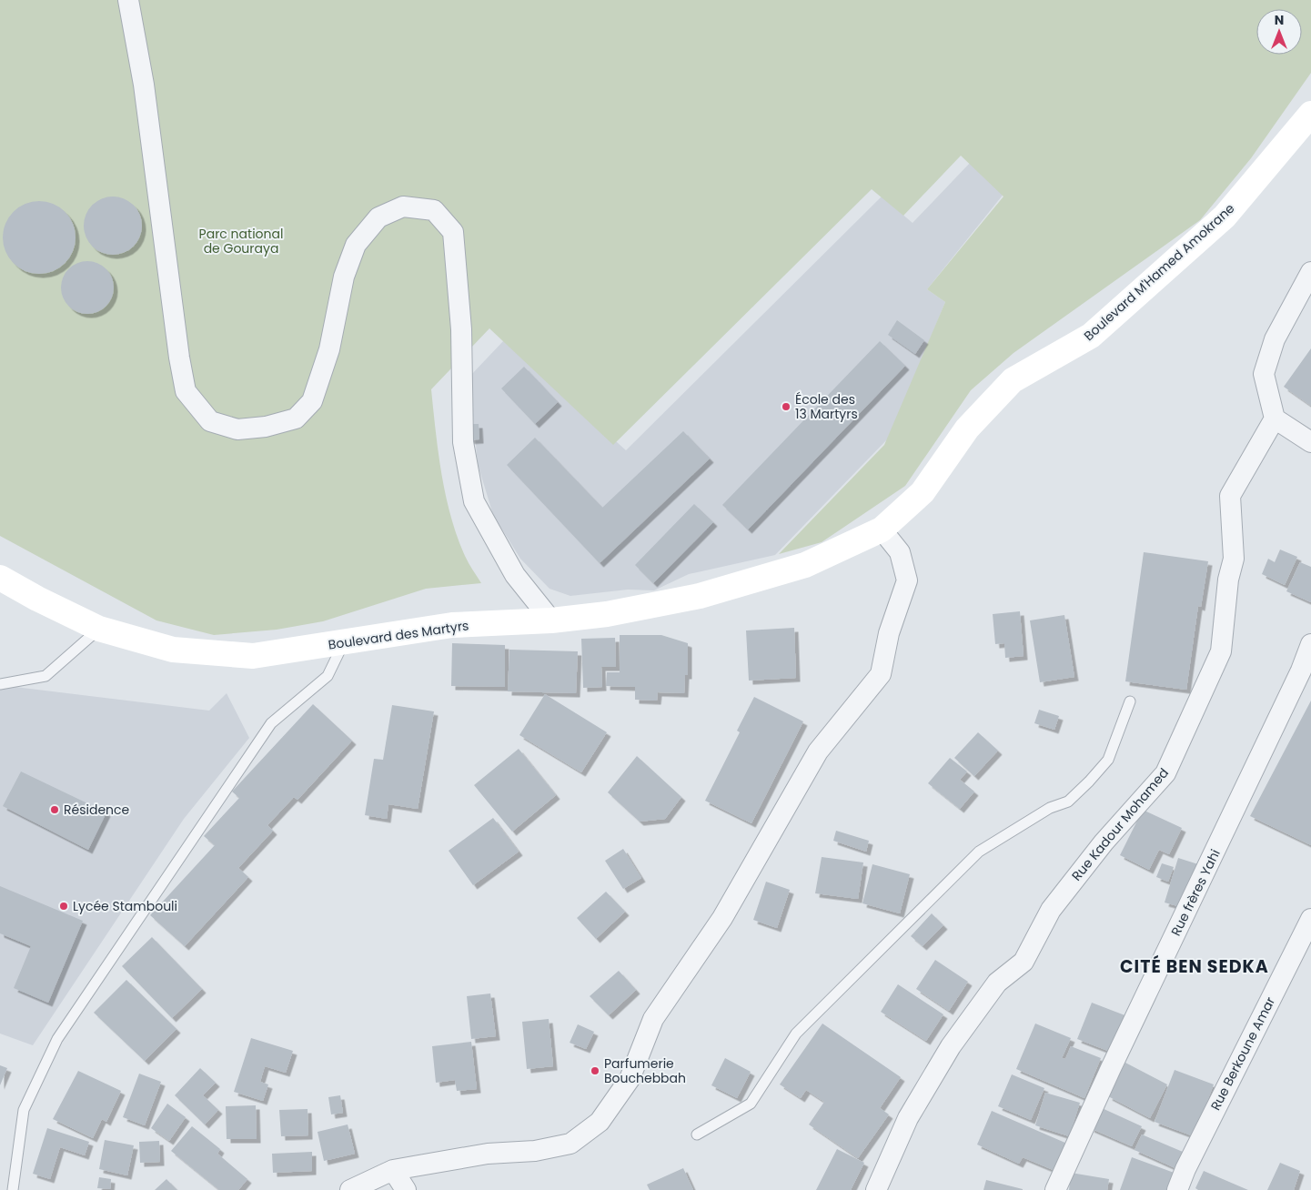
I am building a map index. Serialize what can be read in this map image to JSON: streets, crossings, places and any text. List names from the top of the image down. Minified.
{"streets":{"main road":["Boulevard M'Hamed Amokrane","Boulevard des Martyrs"],"street":["Rue Kadour Mohamed","Rue frères Yahi","Rue Berkoune Amar"]},"crossings":[["Boulevard M'Hamed Amokrane","Boulevard des Martyrs"]],"districts":["CITÉ BEN SEDKA"],"parks":["Parc national de Gouraya"],"places":["École des 13 Martyrs","Résidence","Lycée Stambouli","Parfumerie Bouchebbah"],"north":"top"}
